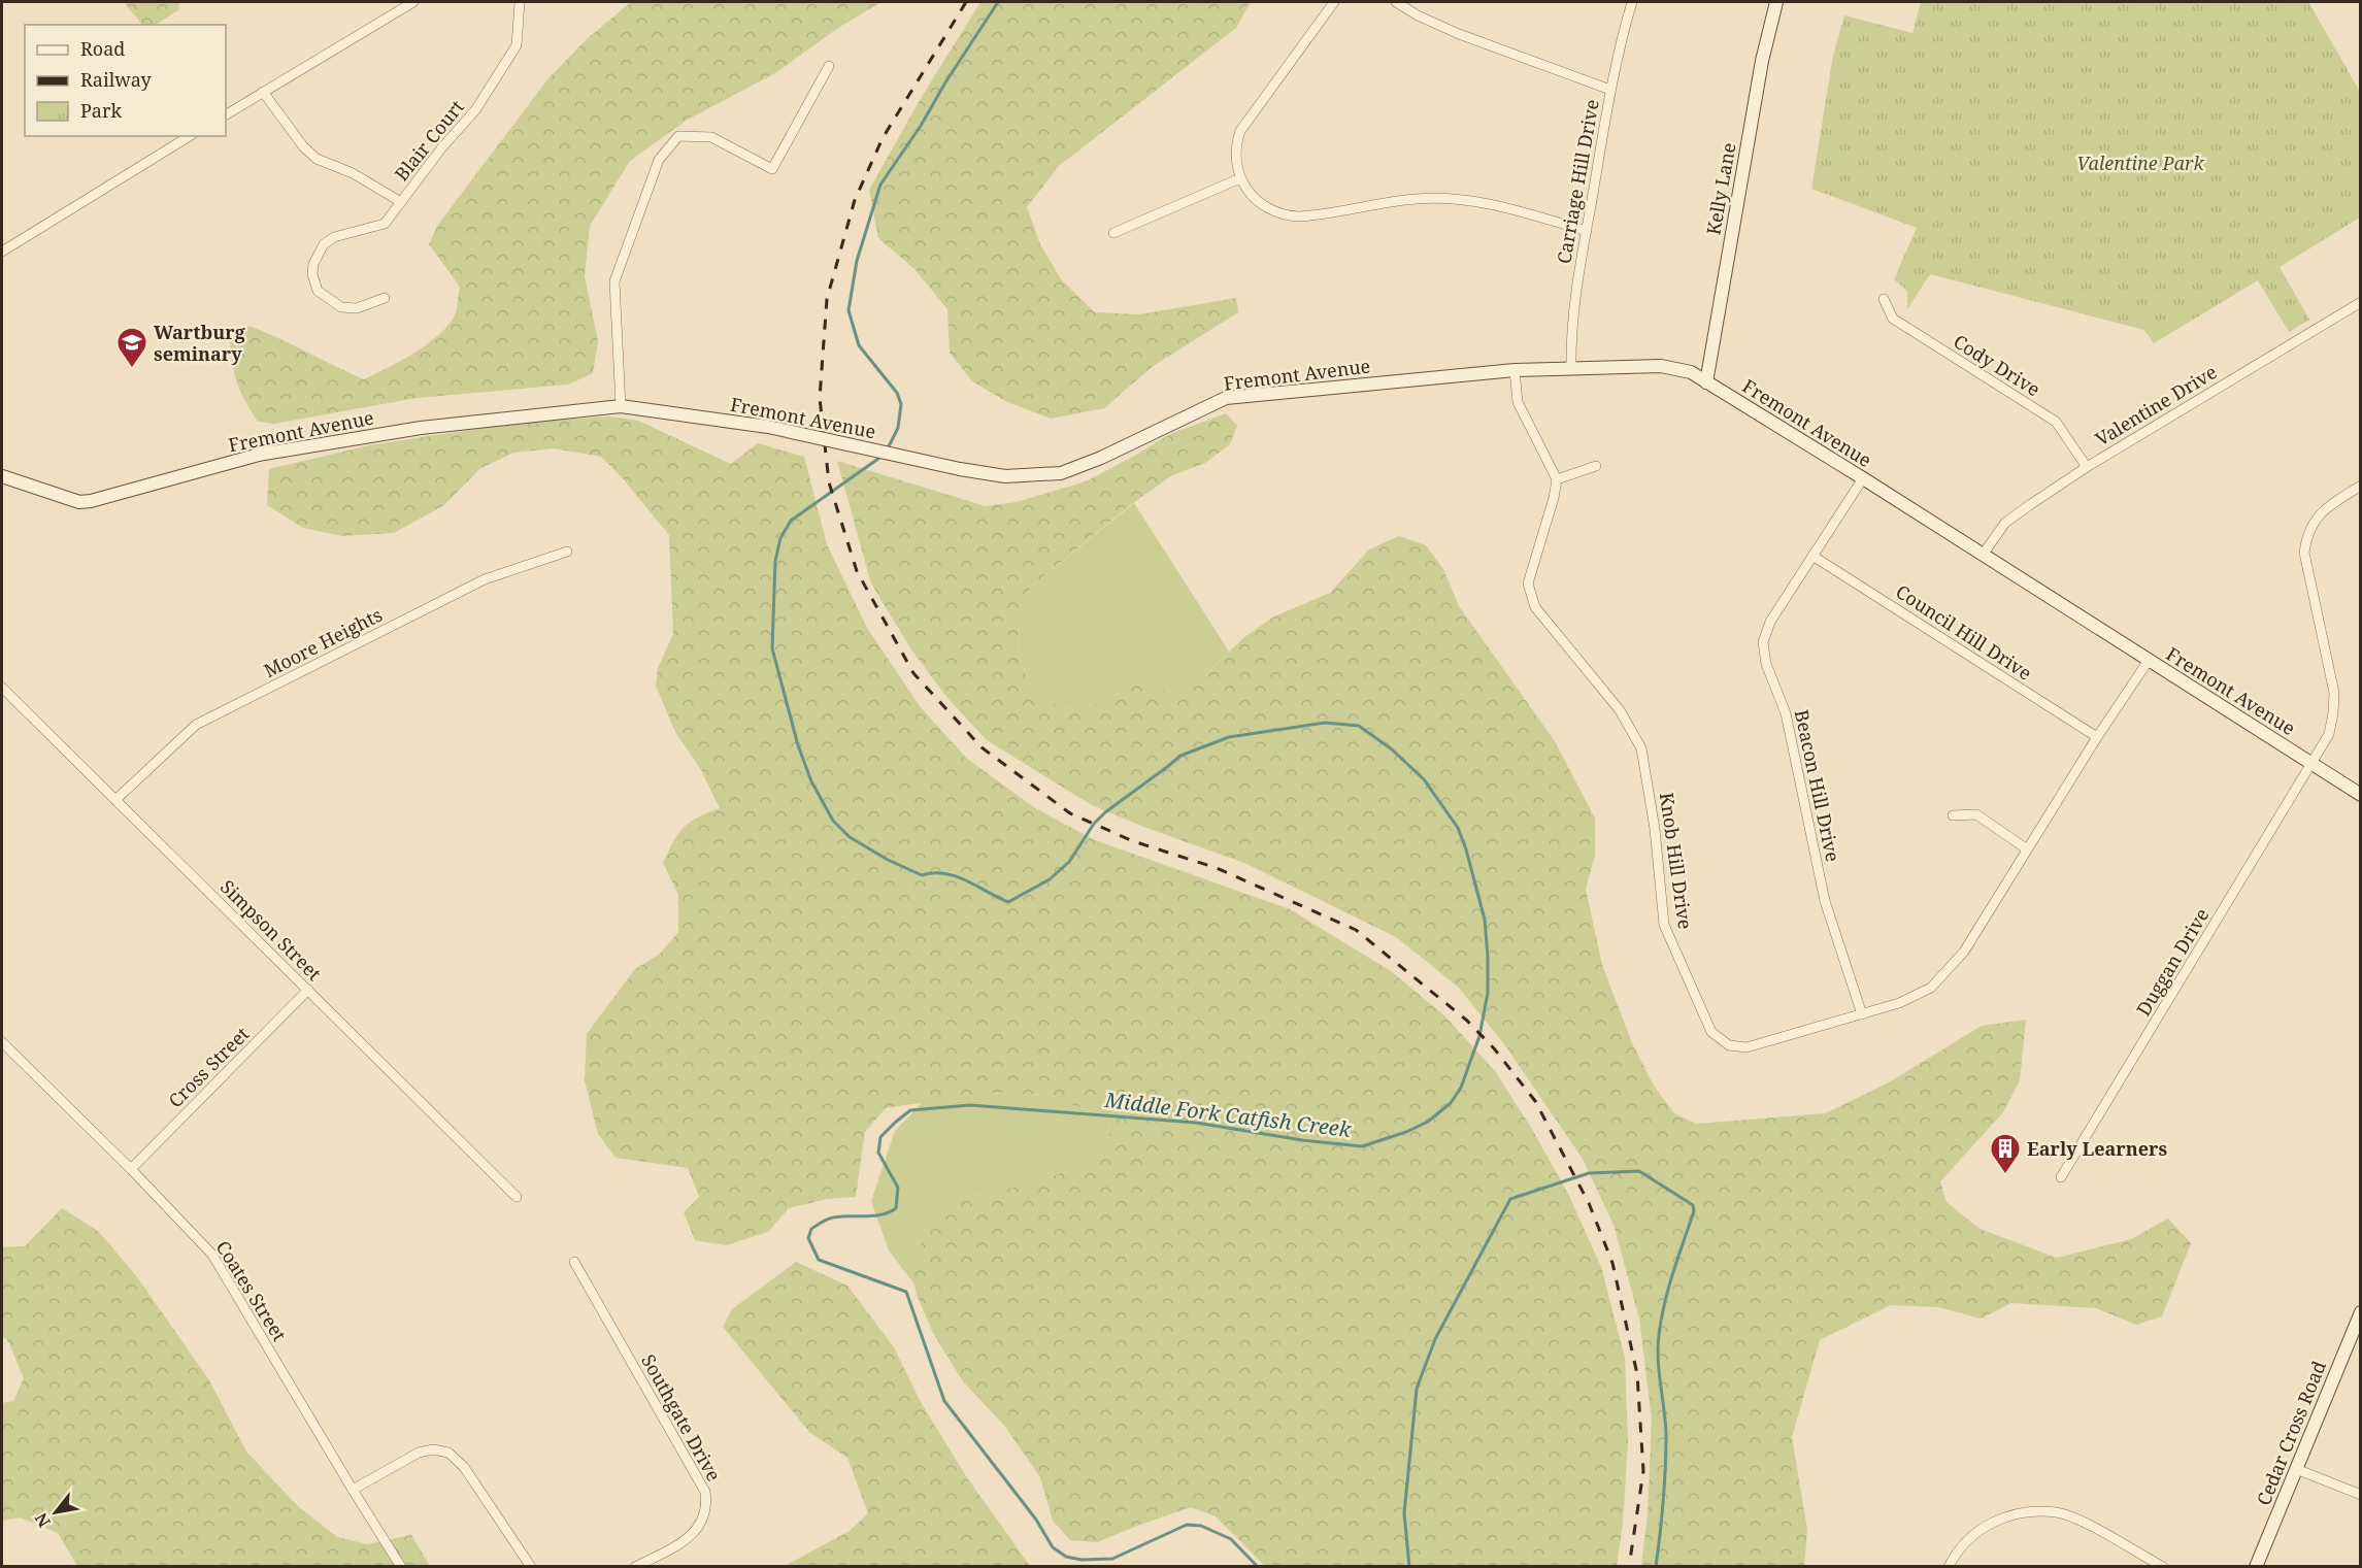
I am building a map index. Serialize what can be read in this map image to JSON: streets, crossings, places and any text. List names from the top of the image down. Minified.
{"streets":{"main road":["Kelly Lane","Fremont Avenue","Cedar Cross Road"],"street":["Blair Court","Carriage Hill Drive","Cody Drive","Valentine Drive","Council Hill Drive","Moore Heights","Beacon Hill Drive","Knob Hill Drive","Simpson Street","Duggan Drive","Cross Street","Coates Street","Southgate Drive"]},"crossings":[["Carriage Hill Drive","Fremont Avenue"],["Kelly Lane","Fremont Avenue"],["Cody Drive","Valentine Drive"],["Fremont Avenue","Valentine Drive"],["Fremont Avenue","Beacon Hill Drive"],["Fremont Avenue","Knob Hill Drive"],["Fremont Avenue","Duggan Drive"],["Council Hill Drive","Beacon Hill Drive"],["Council Hill Drive","Knob Hill Drive"],["Moore Heights","Simpson Street"],["Beacon Hill Drive","Knob Hill Drive"],["Simpson Street","Cross Street"],["Cross Street","Coates Street"]],"water":["Middle Fork Catfish Creek"],"parks":["Valentine Park"],"places":{"school or university":["Wartburg seminary"],"building":["Early Learners"]},"legend":["Road","Railway","Park"],"north":"bottom left"}
